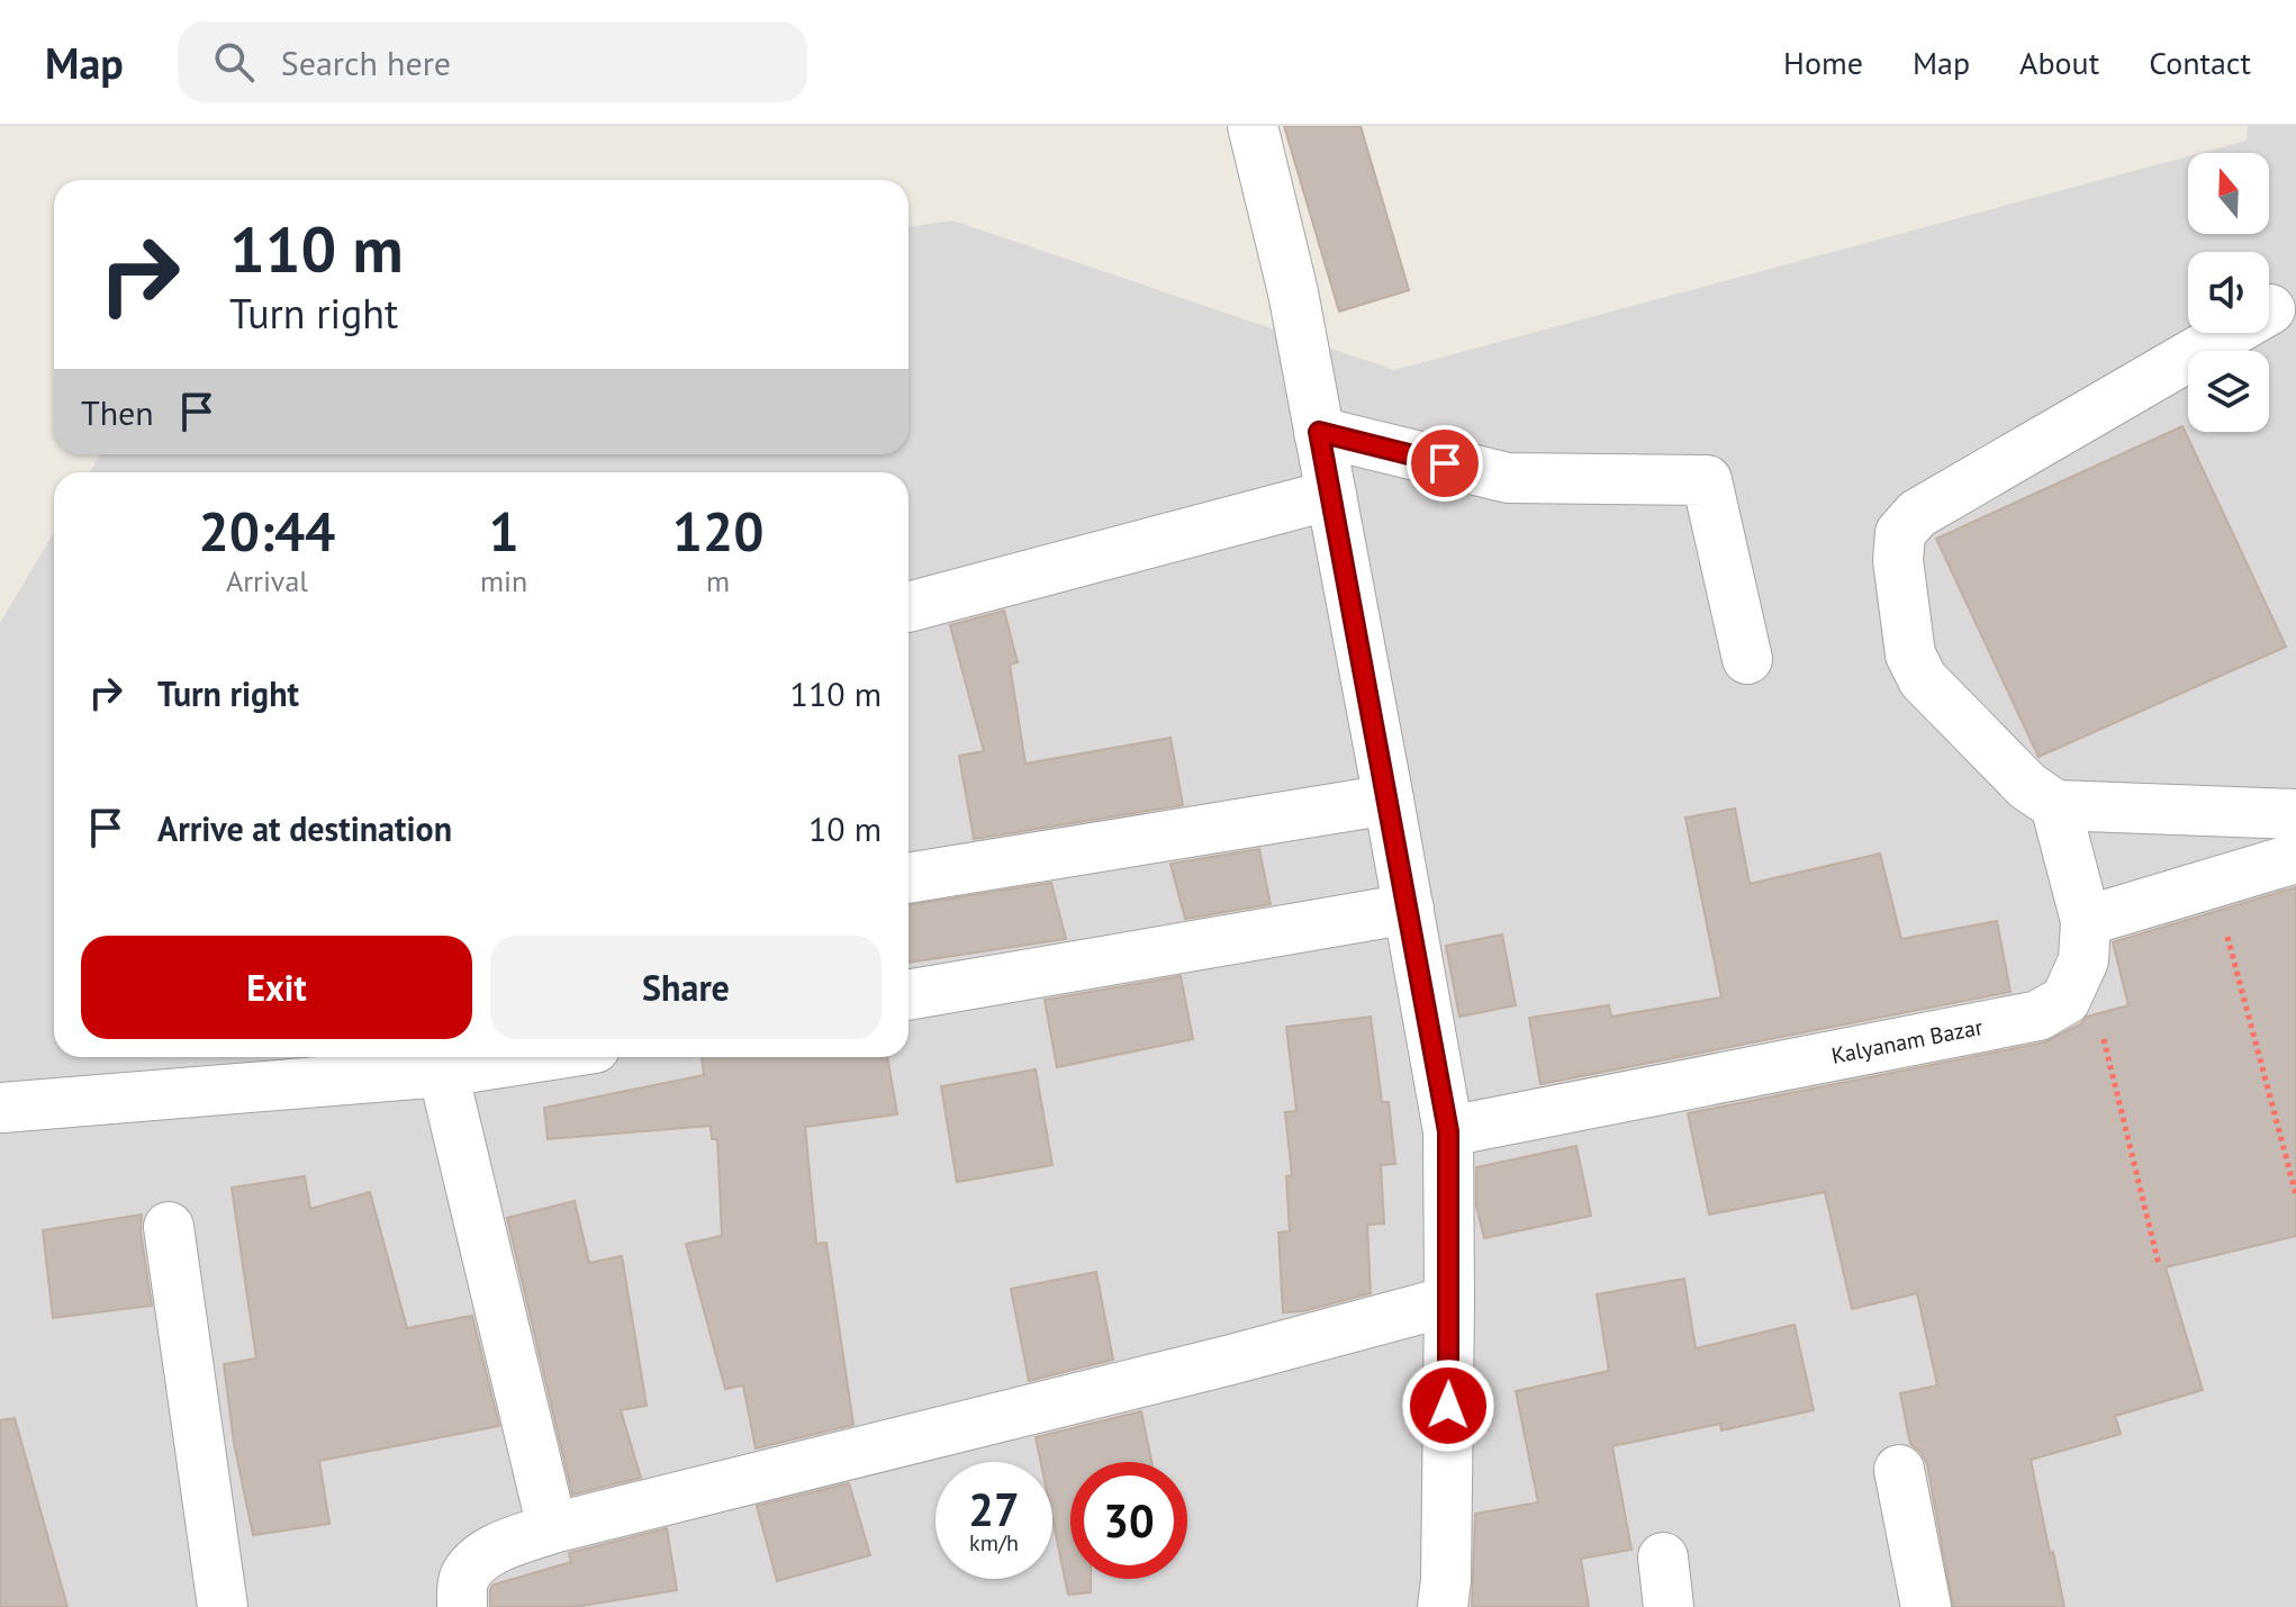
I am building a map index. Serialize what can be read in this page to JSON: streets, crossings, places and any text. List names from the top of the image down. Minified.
{"streets":{"street":["Kalyanam Bazar"]},"north":"top","page":{"header":"Map","search":"Search here","nav":["Home","Map","About","Contact"],"turn":["110 m","Turn right"],"then":"Then","eta":["20:44","Arrival","1","min","120","m"],"list":[{"name":"Turn right","value":"110 m"},{"name":"Arrive at destination","value":"10 m"}],"buttons":["Exit","Share"],"speed":"27 km/h","limit":"30"}}
